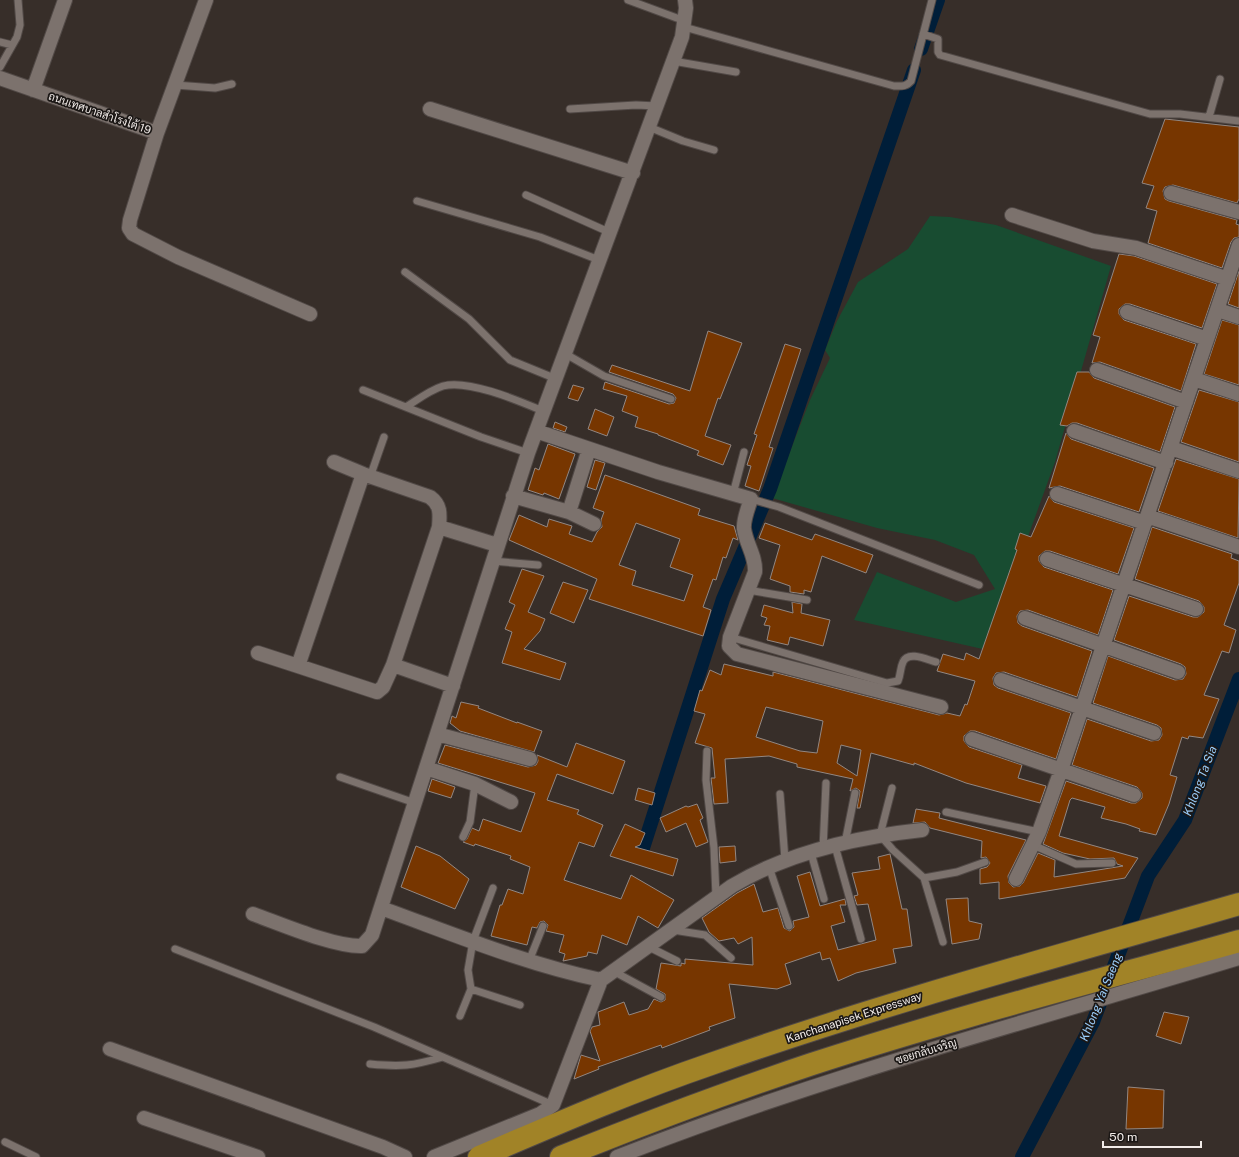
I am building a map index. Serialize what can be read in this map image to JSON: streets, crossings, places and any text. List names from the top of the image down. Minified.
{"streets":{"highway":["Kanchanapisek Expressway"],"street":["ถนนเทศบาลสำโรงใต้ 19","ซอยกลับเจริญ"]},"water":["Khlong Ta Sia","Khlong Yai Saeng"],"scale_bar":"50 m"}
